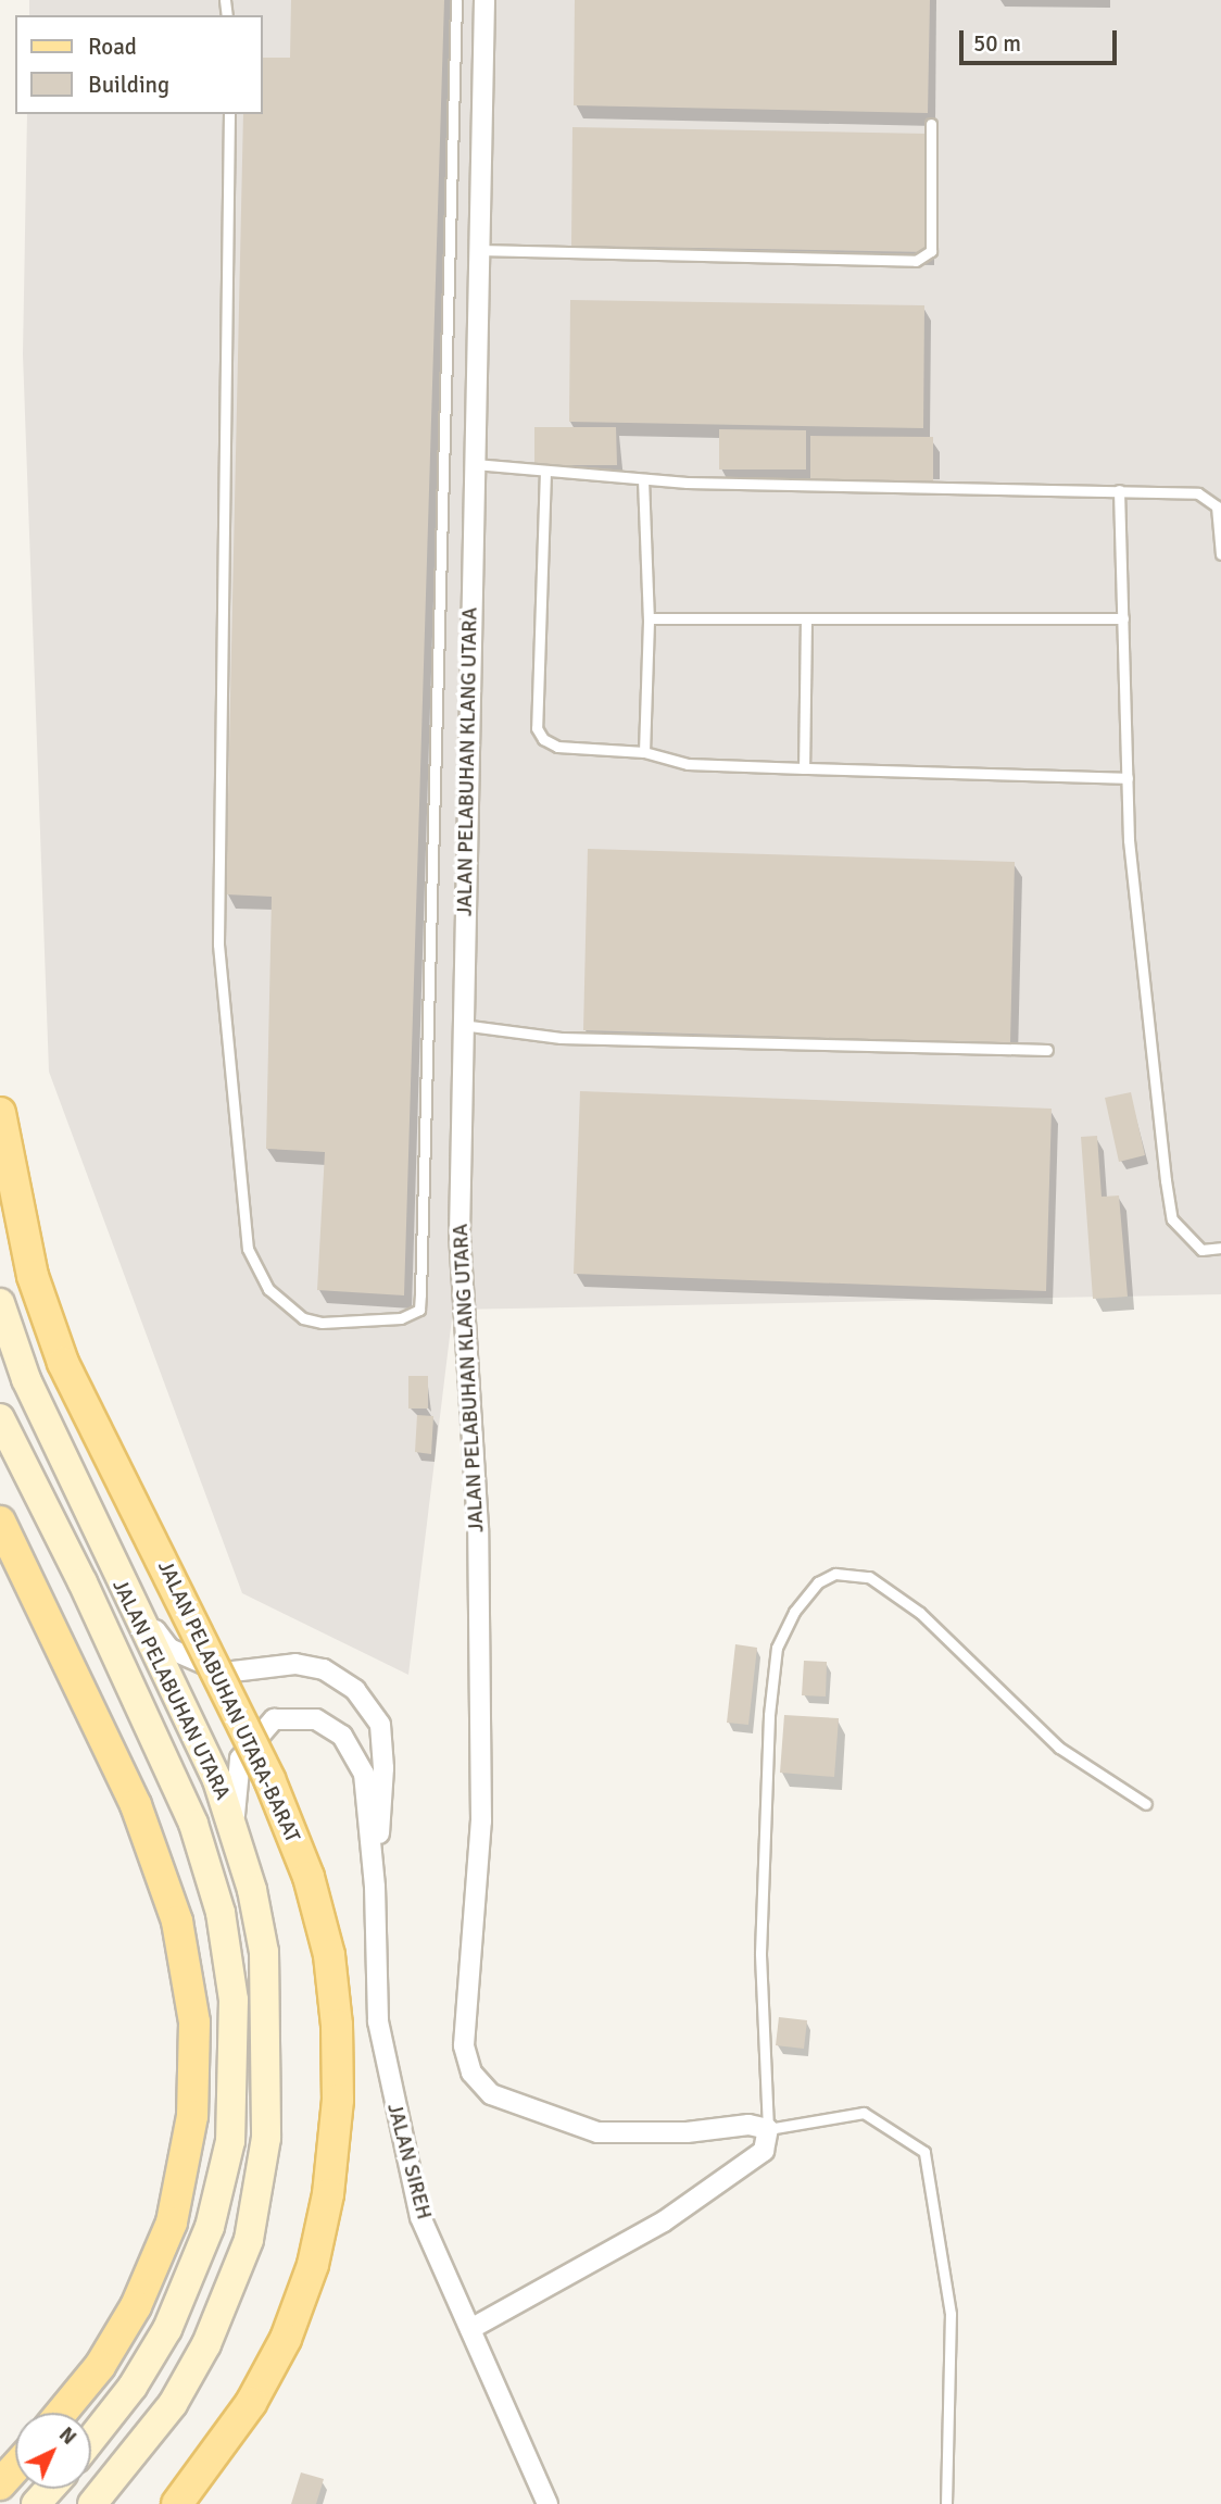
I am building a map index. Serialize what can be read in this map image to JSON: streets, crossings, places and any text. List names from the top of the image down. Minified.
{"streets":{"main road":["JALAN PELABUHAN UTARA","JALAN PELABUHAN UTARA-BARAT"],"street":["JALAN PELABUHAN KLANG UTARA","JALAN SIREH"]},"legend":["Road","Building"],"scale_bar":"50 m","north":"top right"}
